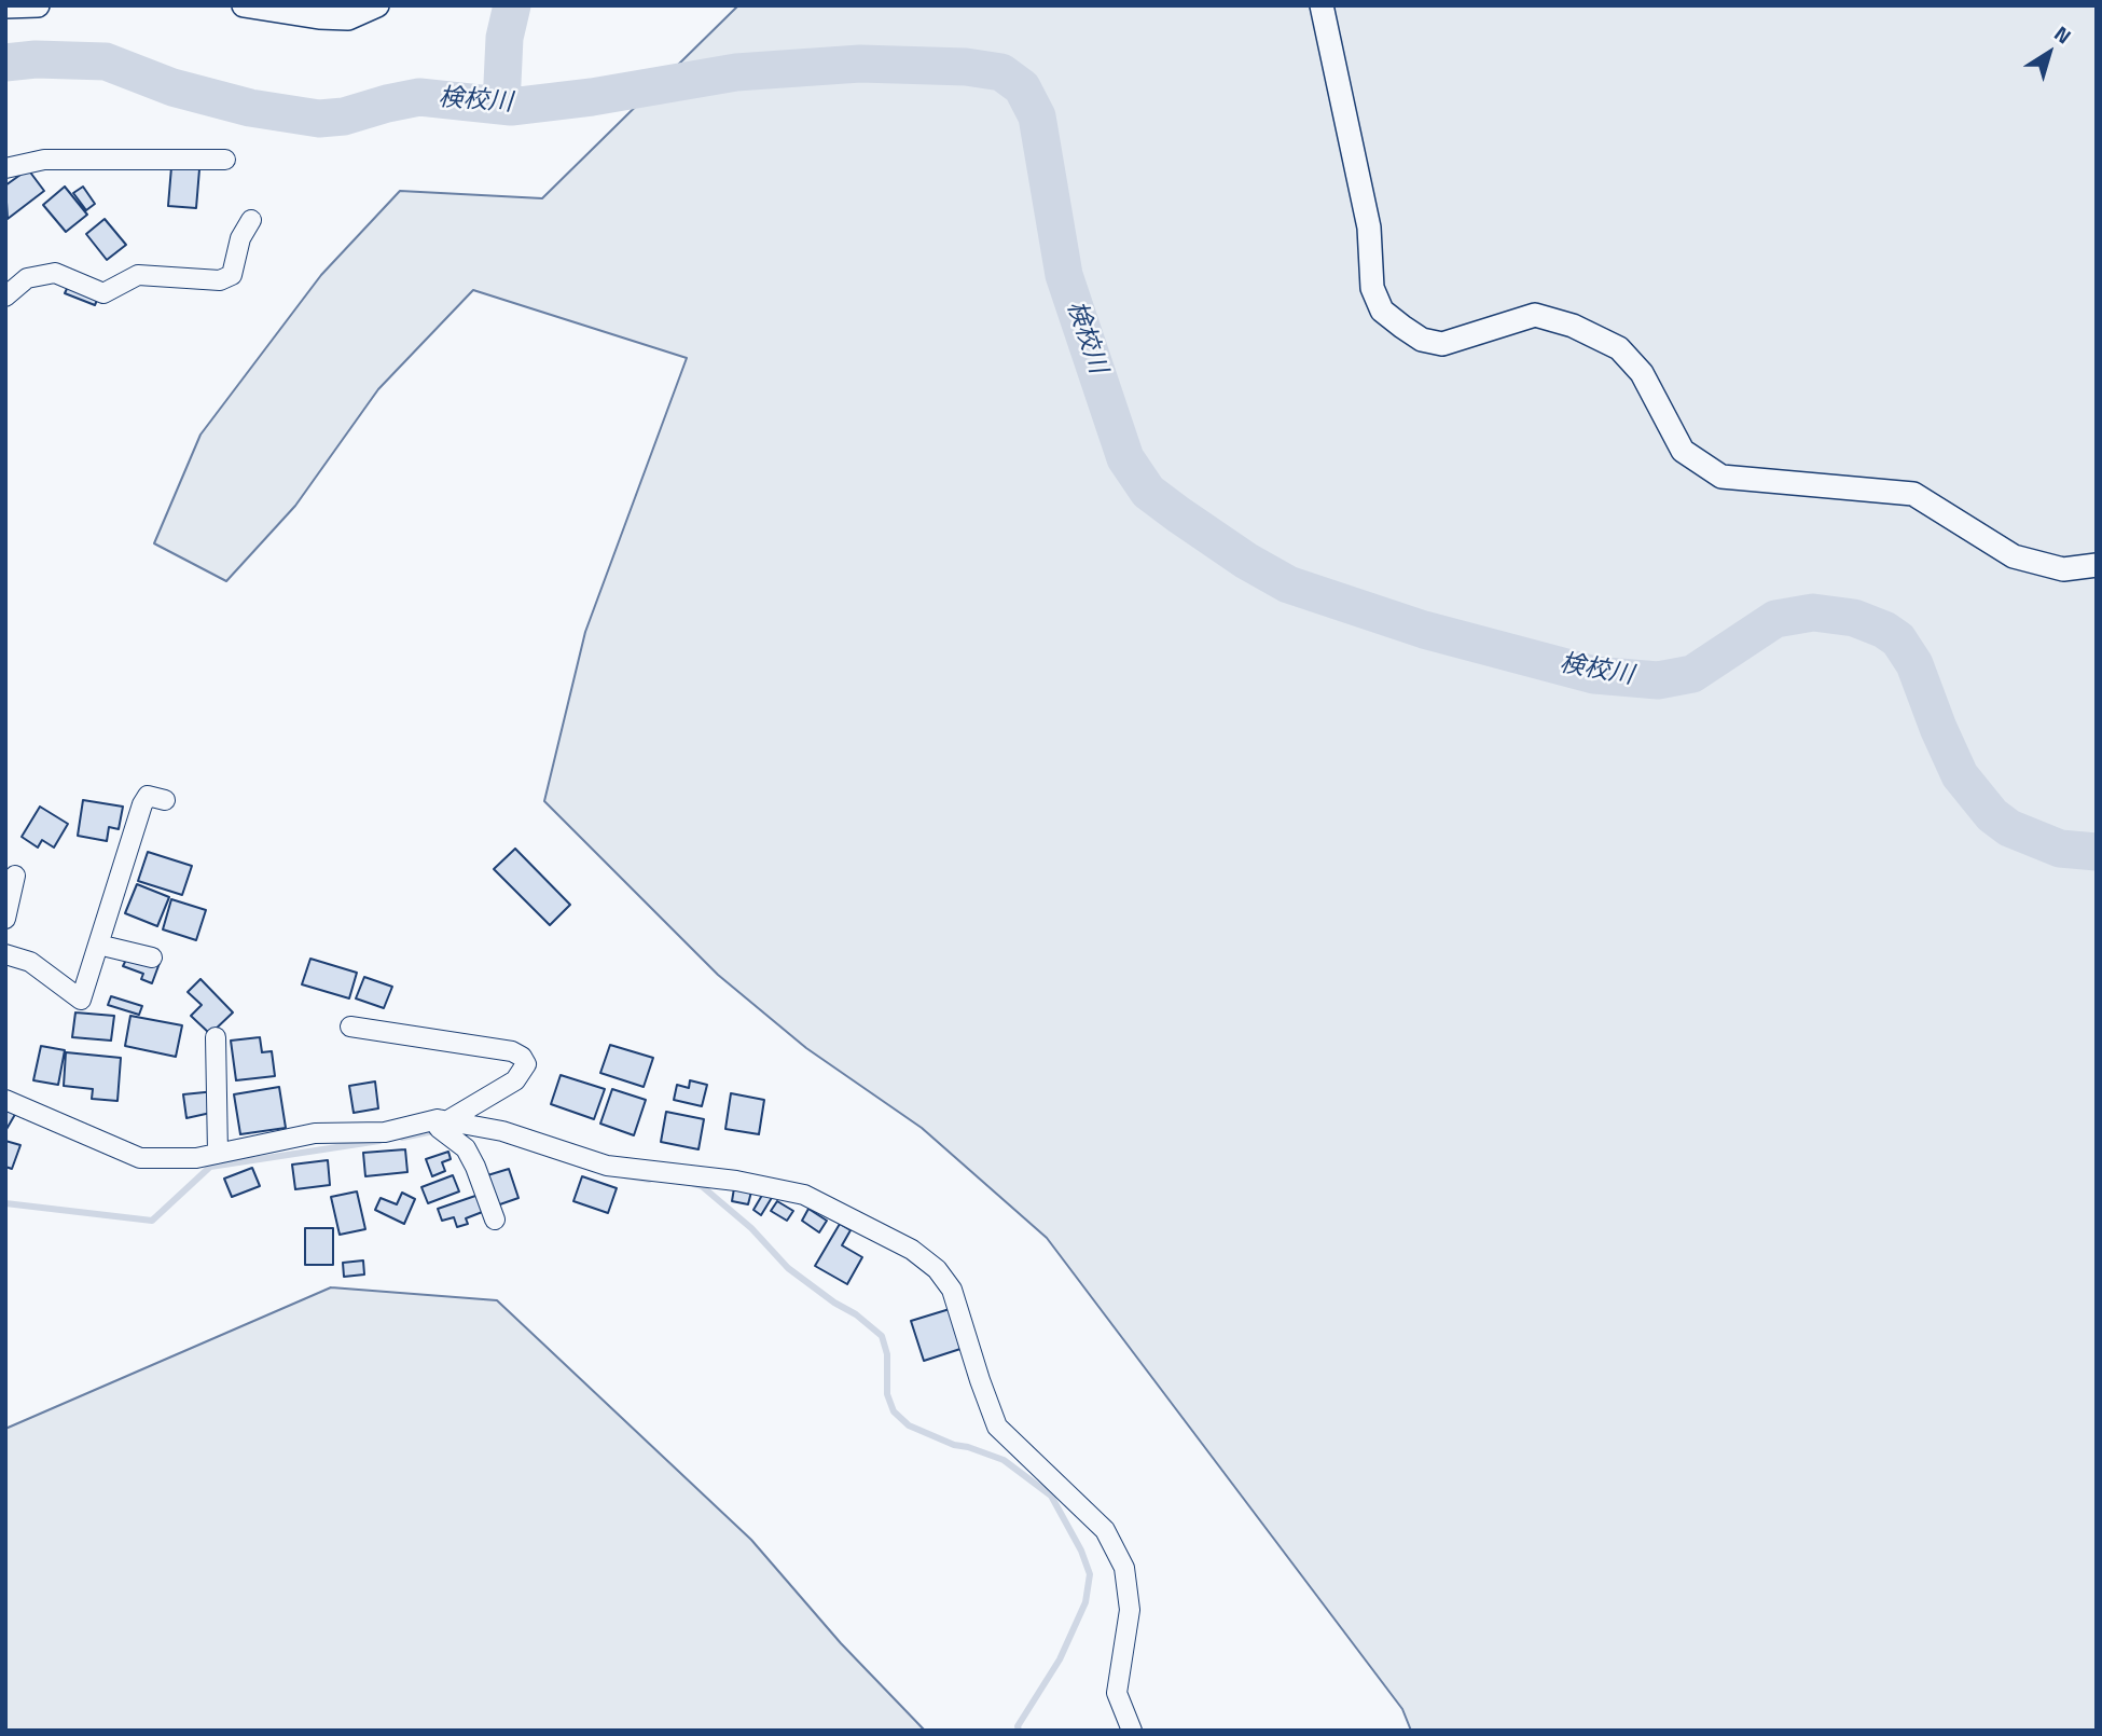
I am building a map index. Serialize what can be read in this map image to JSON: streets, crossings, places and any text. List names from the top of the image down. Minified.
{"water":["検校川"],"north":"top right"}
